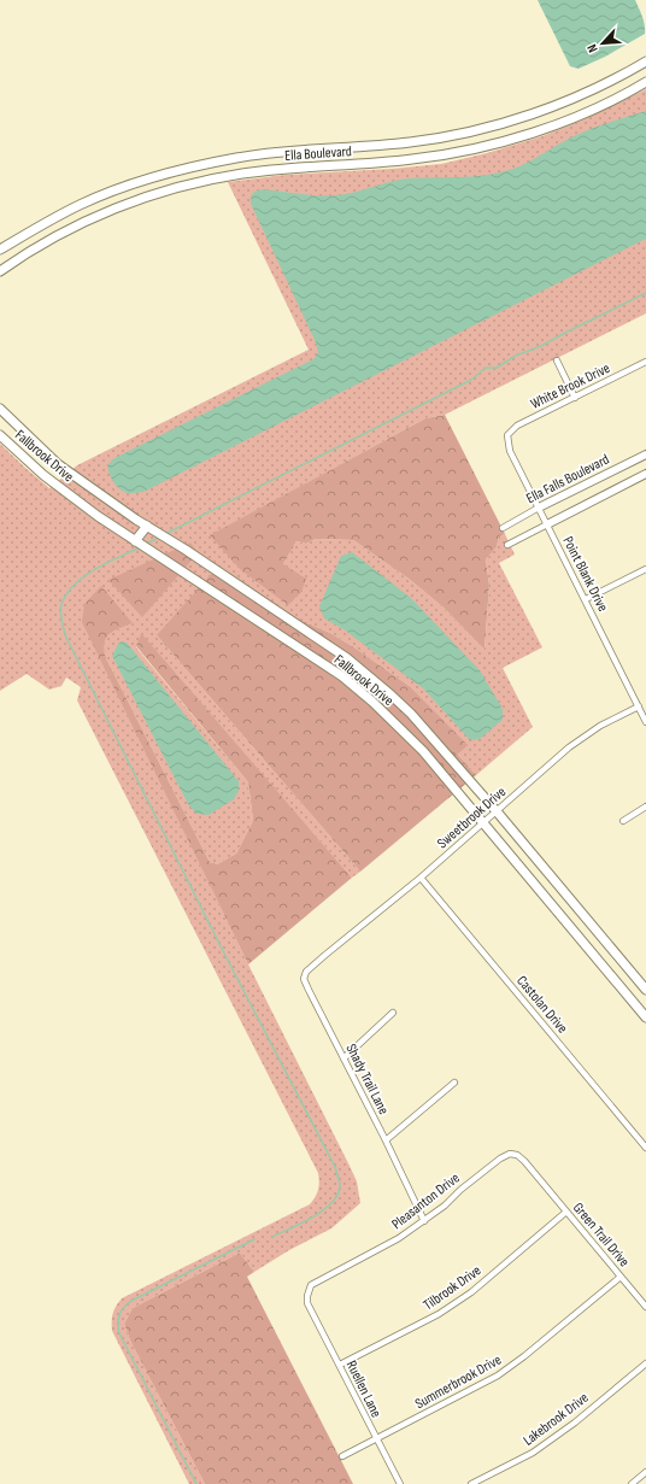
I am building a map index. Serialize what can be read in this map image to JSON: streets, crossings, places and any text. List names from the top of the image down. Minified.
{"streets":{"main road":["Ella Boulevard","Fallbrook Drive"],"street":["White Brook Drive","Ella Falls Boulevard","Point Blank Drive","Sweetbrook Drive","Castolan Drive","Shady Trail Lane","Pleasanton Drive","Green Trail Drive","Tilbrook Drive","Summerbrook Drive","Ruellen Lane","Lakebrook Drive"]},"crossings":[["White Brook Drive","Point Blank Drive"],["Fallbrook Drive","Sweetbrook Drive"],["Ella Falls Boulevard","Point Blank Drive"],["Point Blank Drive","Sweetbrook Drive"],["Sweetbrook Drive","Castolan Drive"],["Sweetbrook Drive","Shady Trail Lane"],["Shady Trail Lane","Pleasanton Drive"],["Pleasanton Drive","Green Trail Drive"],["Pleasanton Drive","Ruellen Lane"],["Green Trail Drive","Tilbrook Drive"],["Green Trail Drive","Summerbrook Drive"],["Tilbrook Drive","Ruellen Lane"],["Summerbrook Drive","Ruellen Lane"]],"north":"bottom left"}
